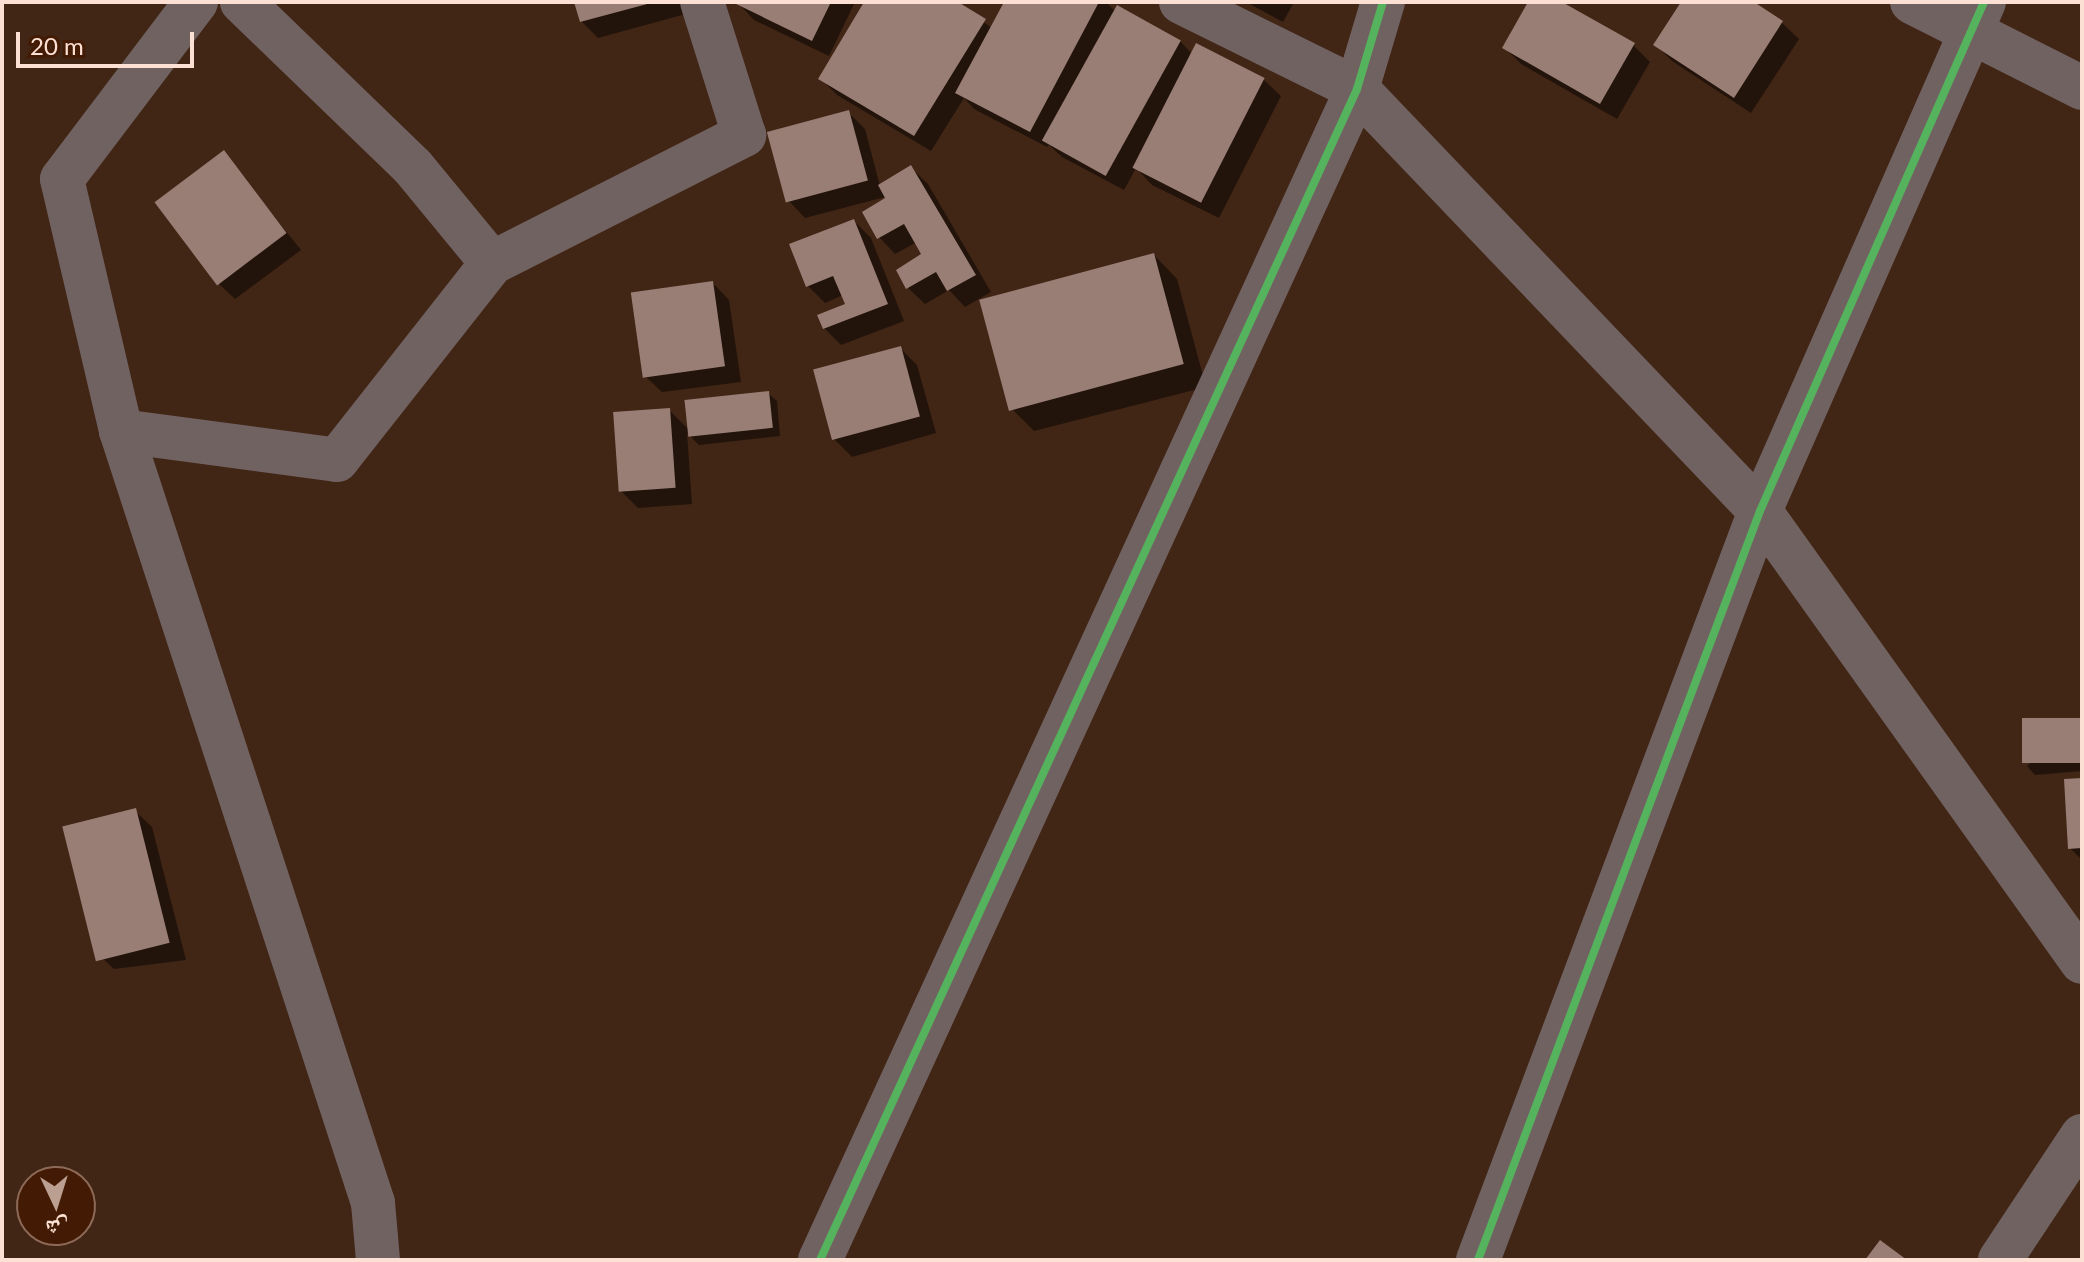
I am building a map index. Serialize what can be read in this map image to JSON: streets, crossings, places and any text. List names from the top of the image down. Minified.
{"scale_bar":"20 m","north":"bottom"}
